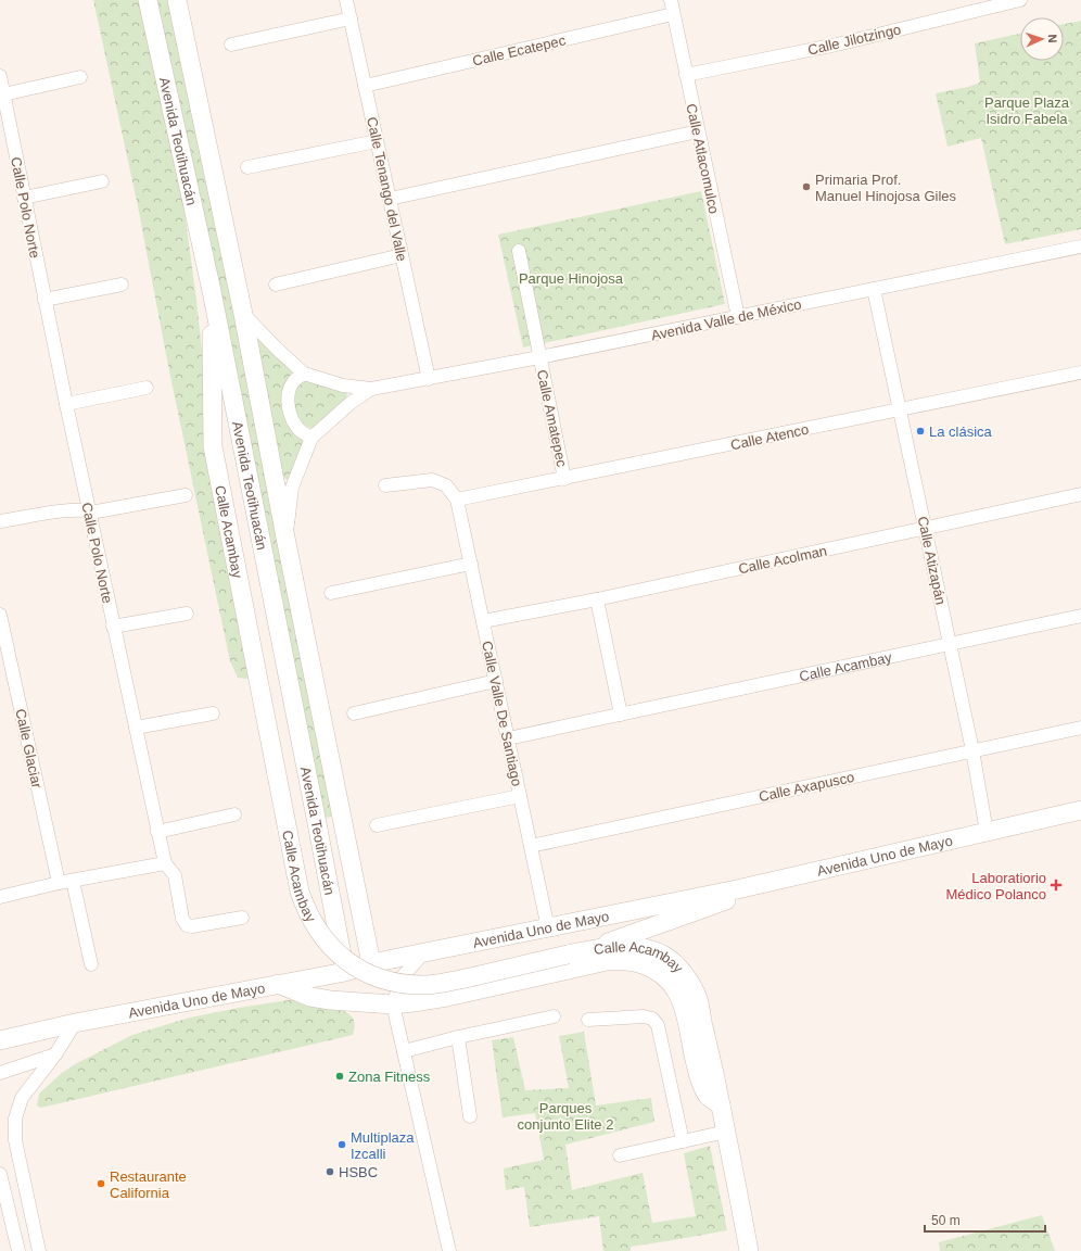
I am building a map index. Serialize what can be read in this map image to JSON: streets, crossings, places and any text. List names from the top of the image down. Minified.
{"streets":{"main road":["Avenida Teotihuacán","Calle Acambay","Avenida Uno de Mayo"],"street":["Calle Jilotzingo","Calle Ecatepec","Calle Atlacomulco","Calle Tenango del Valle","Calle Polo Norte","Avenida Valle de México","Calle Amatepec","Calle Atenco","Calle Acolman","Calle Atizapán","Calle Valle De Santiago","Calle Glaciar","Calle Axapusco"]},"crossings":[["Calle Jilotzingo","Calle Atlacomulco"],["Calle Ecatepec","Calle Atlacomulco"],["Calle Ecatepec","Calle Tenango del Valle"],["Avenida Teotihuacán","Avenida Valle de México"],["Avenida Teotihuacán","Calle Acambay"],["Avenida Teotihuacán","Avenida Uno de Mayo"],["Calle Atlacomulco","Avenida Valle de México"],["Calle Tenango del Valle","Avenida Valle de México"],["Avenida Valle de México","Calle Amatepec"],["Avenida Valle de México","Calle Atizapán"],["Calle Amatepec","Calle Atenco"],["Calle Atenco","Calle Atizapán"],["Calle Atenco","Calle Valle De Santiago"],["Calle Acambay","Calle Atizapán"],["Calle Acambay","Calle Valle De Santiago"],["Calle Acambay","Avenida Uno de Mayo"],["Calle Acolman","Calle Atizapán"],["Calle Acolman","Calle Valle De Santiago"],["Calle Atizapán","Calle Axapusco"],["Calle Atizapán","Avenida Uno de Mayo"],["Calle Valle De Santiago","Calle Axapusco"],["Calle Valle De Santiago","Avenida Uno de Mayo"]],"parks":["Parque Plaza Isidro Fabela","Parque Hinojosa","Parques conjunto Elite 2"],"places":{"other":["Primaria Prof. Manuel Hinojosa Giles","La clásica","Zona Fitness","Multiplaza Izcalli","HSBC","Restaurante California"],"health":["Laboratiorio Médico Polanco"]},"scale_bar":"50 m","north":"right"}
